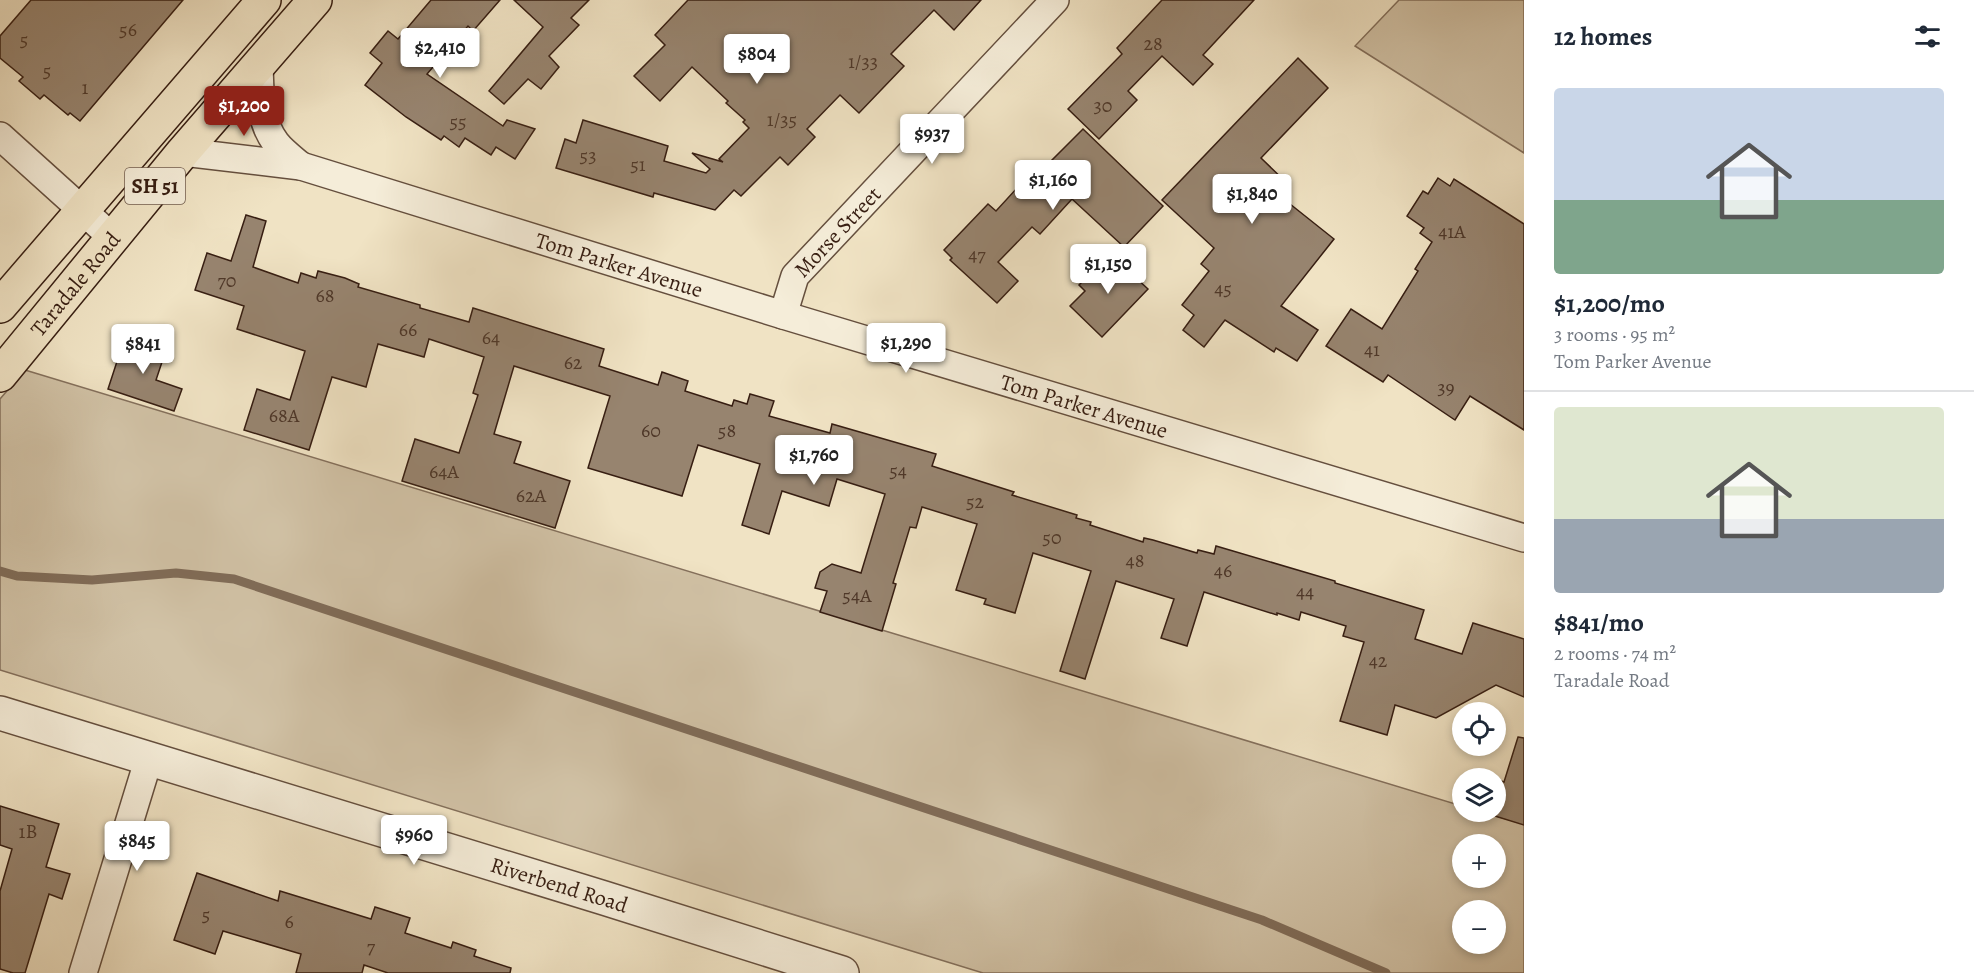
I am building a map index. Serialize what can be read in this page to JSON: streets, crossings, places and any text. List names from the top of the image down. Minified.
{"streets":{"highway":["SH 51","Taradale Road"],"street":["Morse Street","Tom Parker Avenue","Riverbend Road"]},"crossings":[["Morse Street","Tom Parker Avenue"],["Tom Parker Avenue","Taradale Road"]],"house_numbers":["56","5","28","1/33","5","1","30","1/35","55","53","51","41A","47","70","45","68","66","64","41","62","39","68A","60","58","54","64A","62A","52","50","48","46","44","54A","42","1B","5","6","7"],"page":{"heading":"12 homes","price":["$2,410","$804","$1,200","$937","$1,160","$1,840","$1,150","$1,290","$841","$1,760","$960","$845"],"list":[{"name":"$1,200/mo","note":"3 rooms · 95 m² · Tom Parker Avenue"},{"name":"$841/mo","note":"2 rooms · 74 m² · Taradale Road"}],"map_buttons":["+","−"]}}
